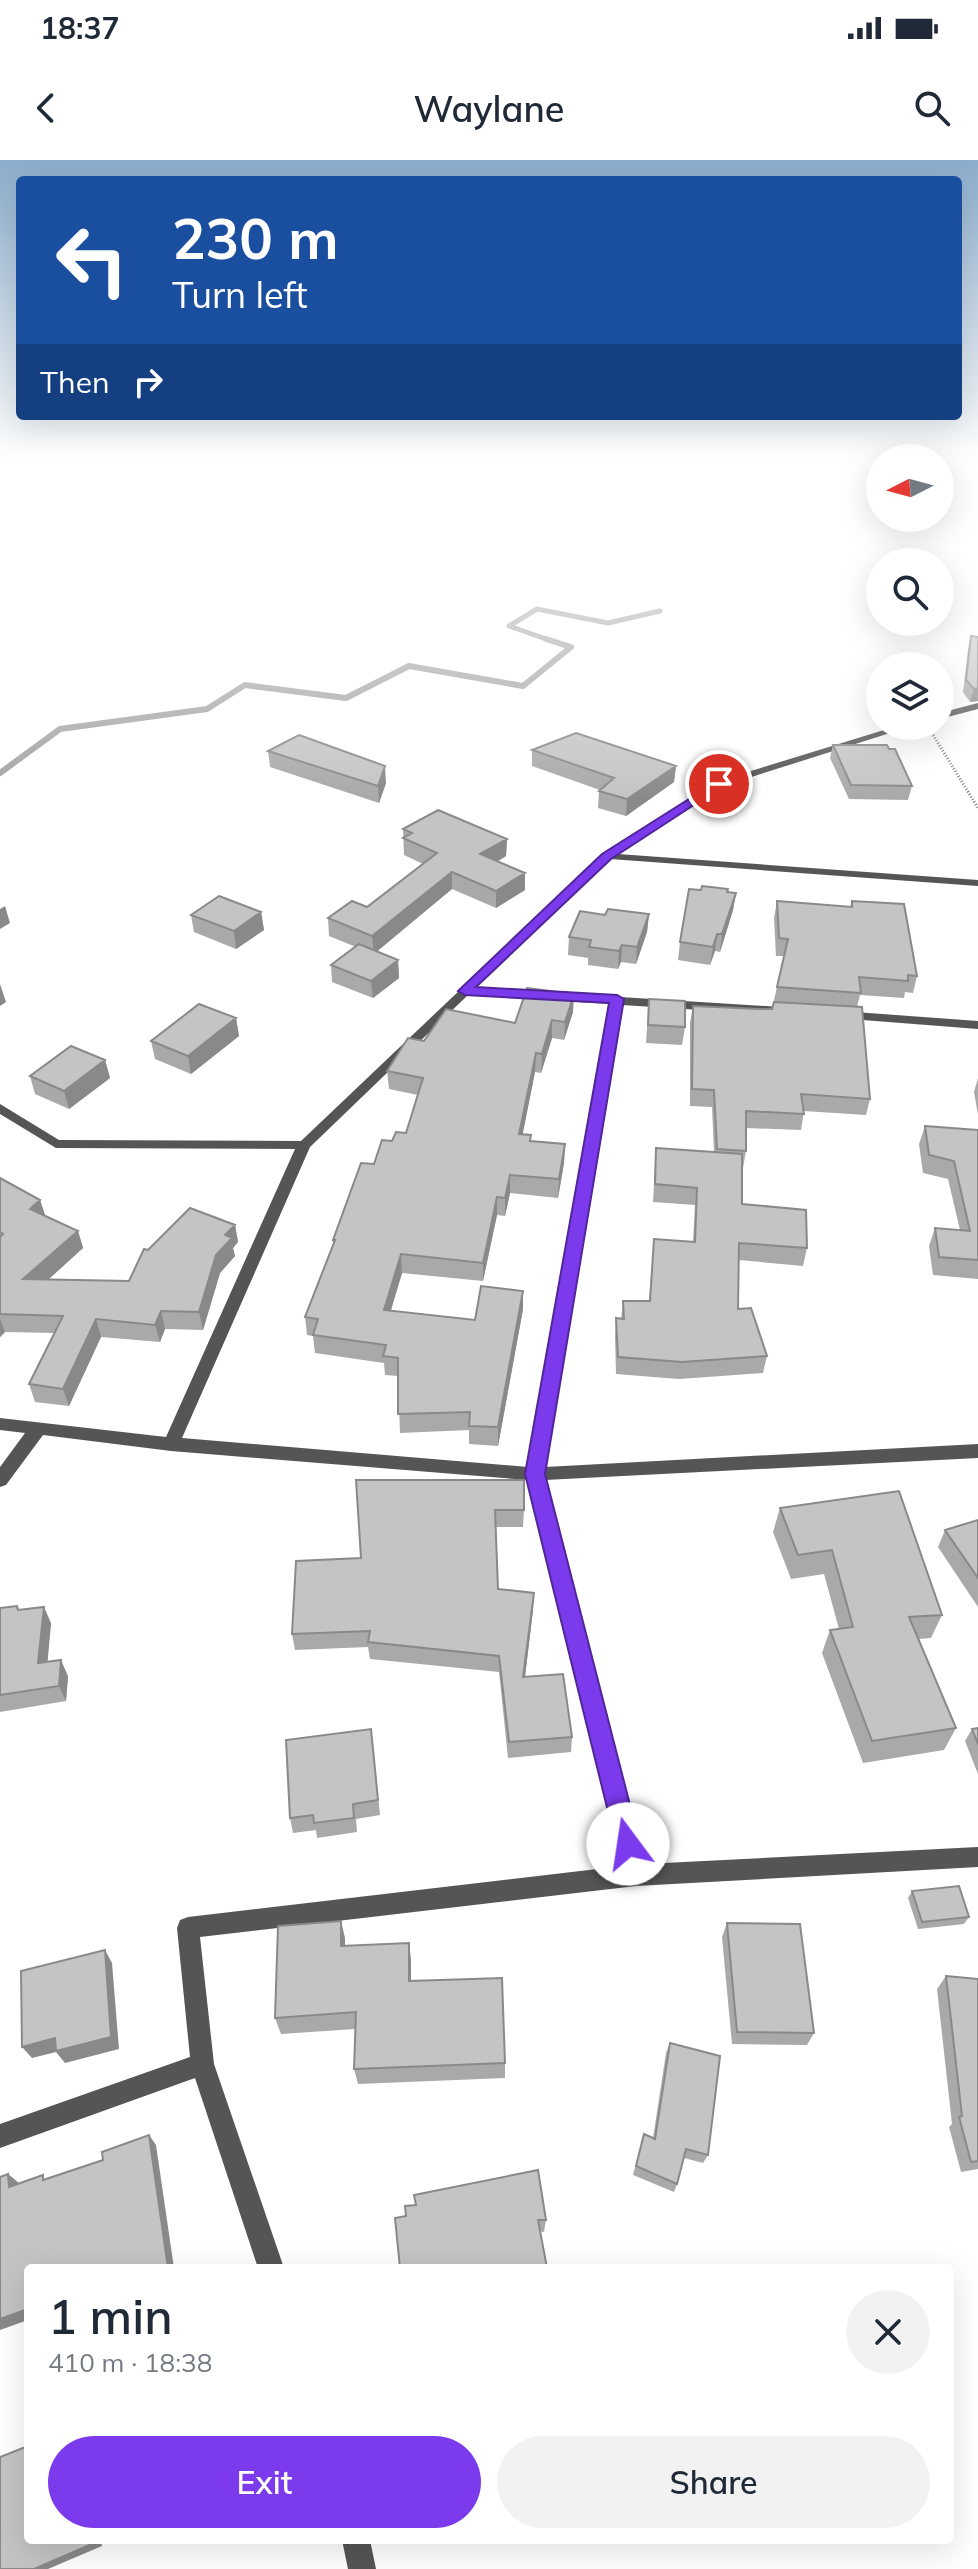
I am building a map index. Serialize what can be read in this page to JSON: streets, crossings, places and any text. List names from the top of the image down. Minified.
{"north":"left","page":{"status":"18:37","header":"Waylane","turn":["230 m","Turn left"],"then":"Then","heading":["1 min","410 m · 18:38"],"buttons":["Exit","Share"]}}
